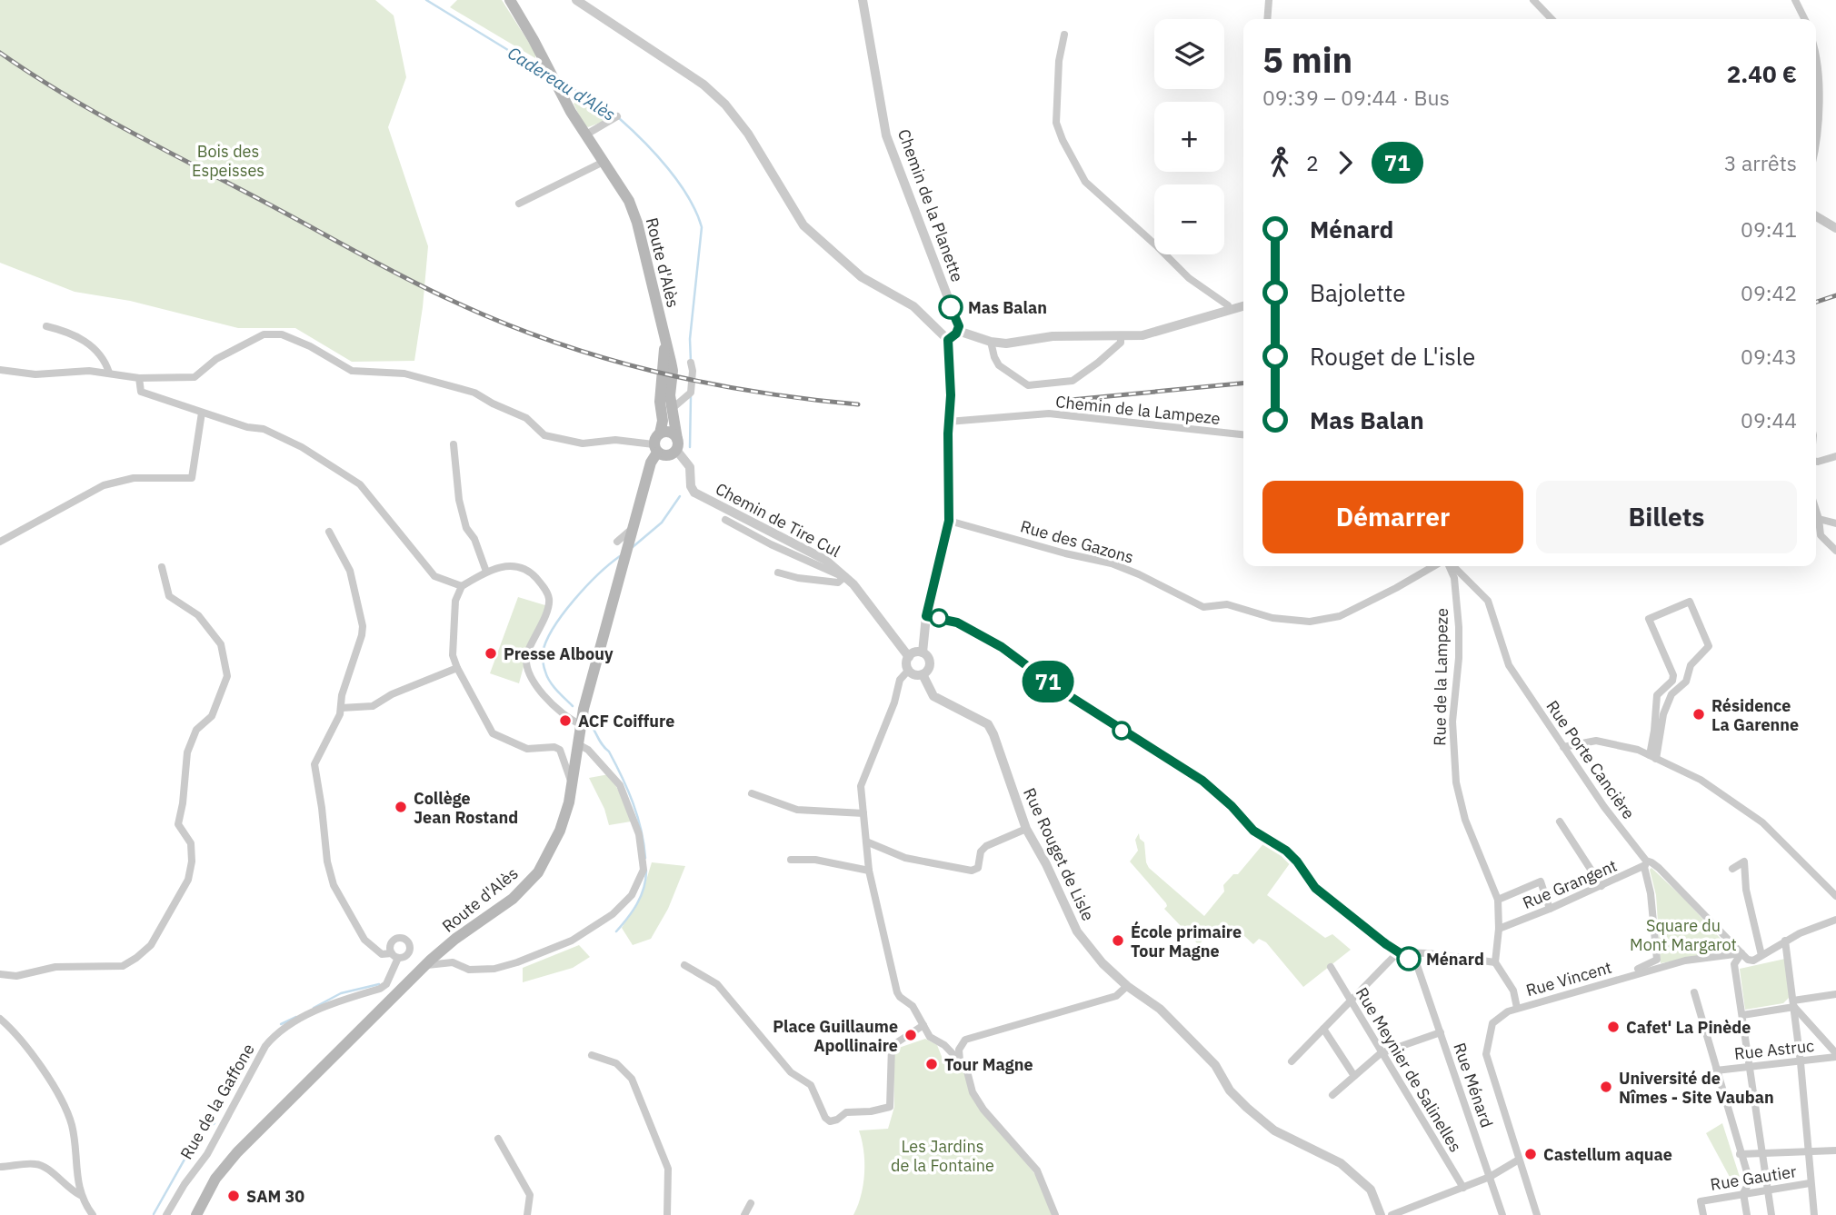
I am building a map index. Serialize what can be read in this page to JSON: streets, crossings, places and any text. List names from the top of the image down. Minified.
{"streets":{"main road":["Route d'Alès"],"street":["Chemin de la Planette","Chemin de la Lampeze","Chemin de Tire Cul","Rue des Gazons","Rue de la Lampeze","Rue Porte Cancière","Rue Rouget de Lisle","Rue Grangent","Rue Vincent","Rue Astruc","Rue Meynier de Salinelles","Rue Ménard","Rue de la Gaffone","Rue Gautier"]},"crossings":[["Route d'Alès","Chemin de Tire Cul"],["Chemin de Tire Cul","Rue Rouget de Lisle"],["Rue de la Lampeze","Rue Grangent"],["Rue Porte Cancière","Rue Grangent"],["Rue Porte Cancière","Rue Vincent"]],"water":["Cadereau d'Alès"],"parks":["Bois des Espeisses","Square du Mont Margarot","Les Jardins de la Fontaine"],"places":["Mas Balan","Presse Albouy","Résidence La Garenne","ACF Coiffure","Collège Jean Rostand","École primaire Tour Magne","Ménard","Cafet' La Pinède","Place Guillaume Apollinaire","Tour Magne","Université de Nîmes - Site Vauban","Castellum aquae","SAM 30"],"lines":["bus line 71"],"page":{"on_map":"71","map_buttons":["+","−"],"heading":["5 min","09:39 – 09:44 · Bus","2.40 €"],"legs":["2","71","3 arrêts"],"list":[{"name":"Ménard","value":"09:41"},{"name":"Bajolette","value":"09:42"},{"name":"Rouget de L'isle","value":"09:43"},{"name":"Mas Balan","value":"09:44"}],"buttons":["Démarrer","Billets"]}}
